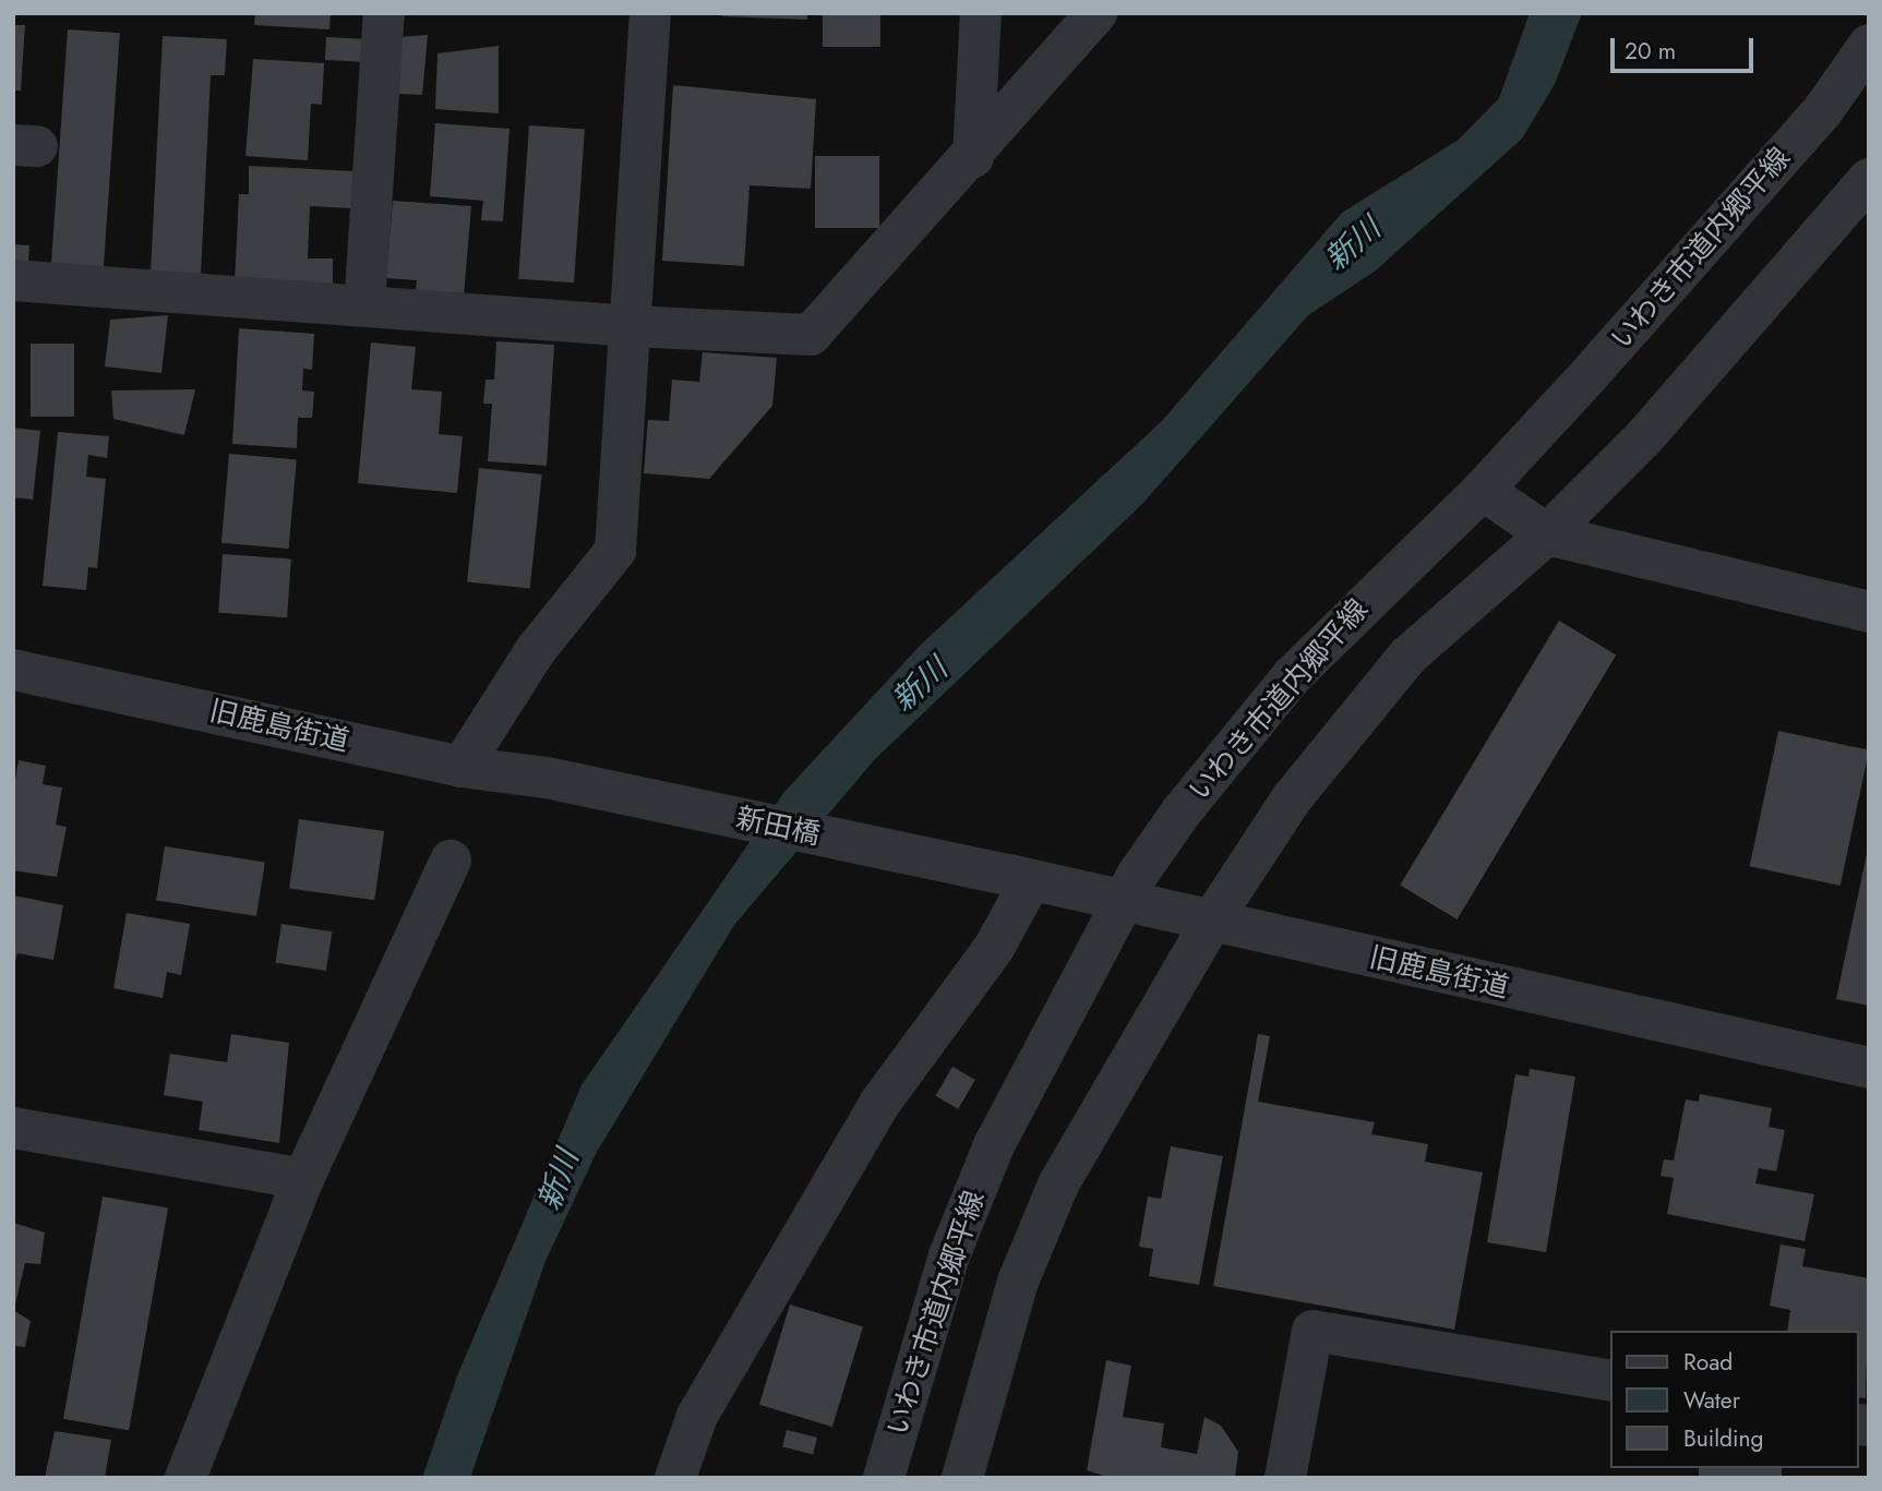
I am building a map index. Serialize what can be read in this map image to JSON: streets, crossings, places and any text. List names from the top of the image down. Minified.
{"streets":{"street":["いわき市道内郷平線","旧鹿島街道","新田橋"]},"crossings":[["いわき市道内郷平線","旧鹿島街道"],["旧鹿島街道","新田橋"]],"water":["新川"],"legend":["Road","Water","Building"],"scale_bar":"20 m"}
